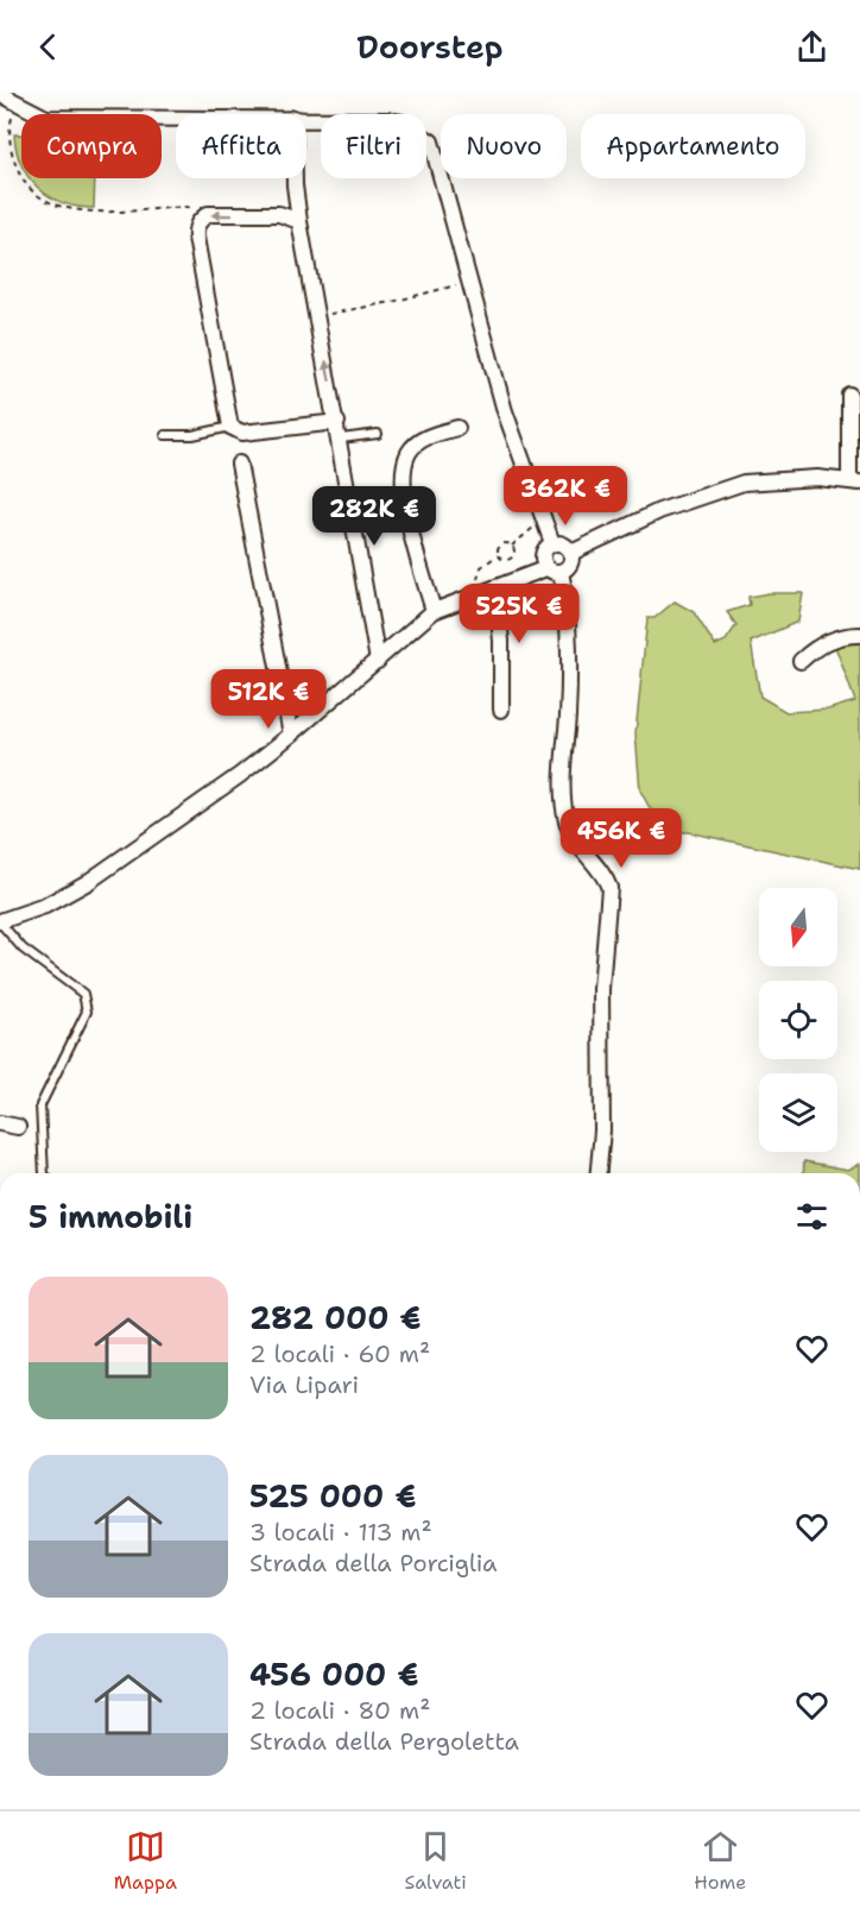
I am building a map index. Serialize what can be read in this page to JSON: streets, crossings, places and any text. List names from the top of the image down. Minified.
{"north":"bottom","page":{"header":"Doorstep","chip":["Compra","Affitta","Filtri","Nuovo","Appartamento"],"price":["362K €","282K €","525K €","512K €","456K €"],"heading":"5 immobili","list":[{"name":"282 000 €","note":"2 locali · 60 m² · Via Lipari"},{"name":"525 000 €","note":"3 locali · 113 m² · Strada della Porciglia"},{"name":"456 000 €","note":"2 locali · 80 m² · Strada della Pergoletta"}],"tabs":["Mappa","Salvati","Home"]}}
